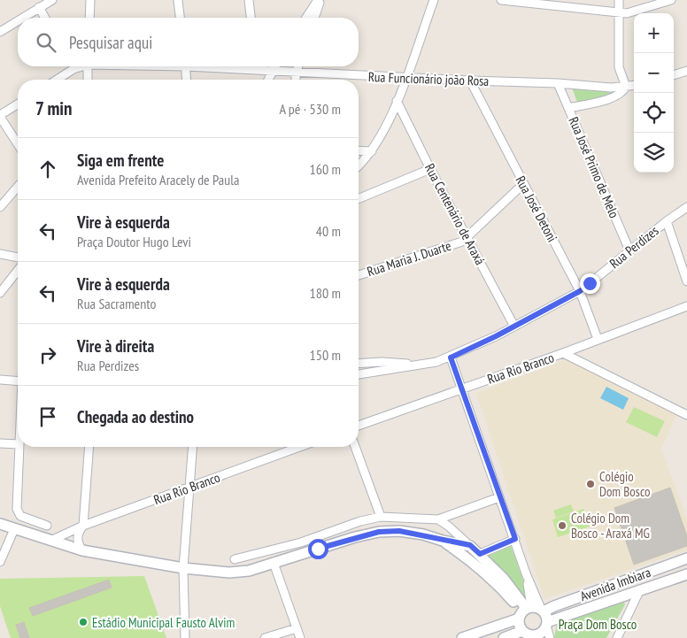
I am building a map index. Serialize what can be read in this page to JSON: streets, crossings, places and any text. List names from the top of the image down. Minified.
{"streets":{"main road":["Avenida Imbiara"],"street":["Rua Funcionário joão Rosa","Rua José Primo de Melo","Rua José Detoni","Rua Centenário de Araxá","Rua Perdizes","Rua Maria J. Duarte","Rua Rio Branco"]},"crossings":[["Rua Funcionário joão Rosa","Rua José Primo de Melo"],["Rua Funcionário joão Rosa","Rua José Detoni"],["Rua José Primo de Melo","Rua Perdizes"],["Rua José Detoni","Rua Perdizes"],["Rua José Detoni","Rua Maria J. Duarte"],["Rua José Detoni","Rua Rio Branco"],["Rua Centenário de Araxá","Rua Perdizes"],["Rua Centenário de Araxá","Rua Maria J. Duarte"]],"parks":["Praça Dom Bosco"],"places":["Colégio Dom Bosco","Colégio Dom Bosco - Araxá MG","Estádio Municipal Fausto Alvim"],"page":{"map_buttons":["+","−"],"search":"Pesquisar aqui","heading":["7 min","A pé · 530 m"],"list":[["Siga em frente","Avenida Prefeito Aracely de Paula","160 m"],["Vire à esquerda","Praça Doutor Hugo Levi","40 m"],["Vire à esquerda","Rua Sacramento","180 m"],["Vire à direita","Rua Perdizes","150 m"],"Chegada ao destino"]}}
